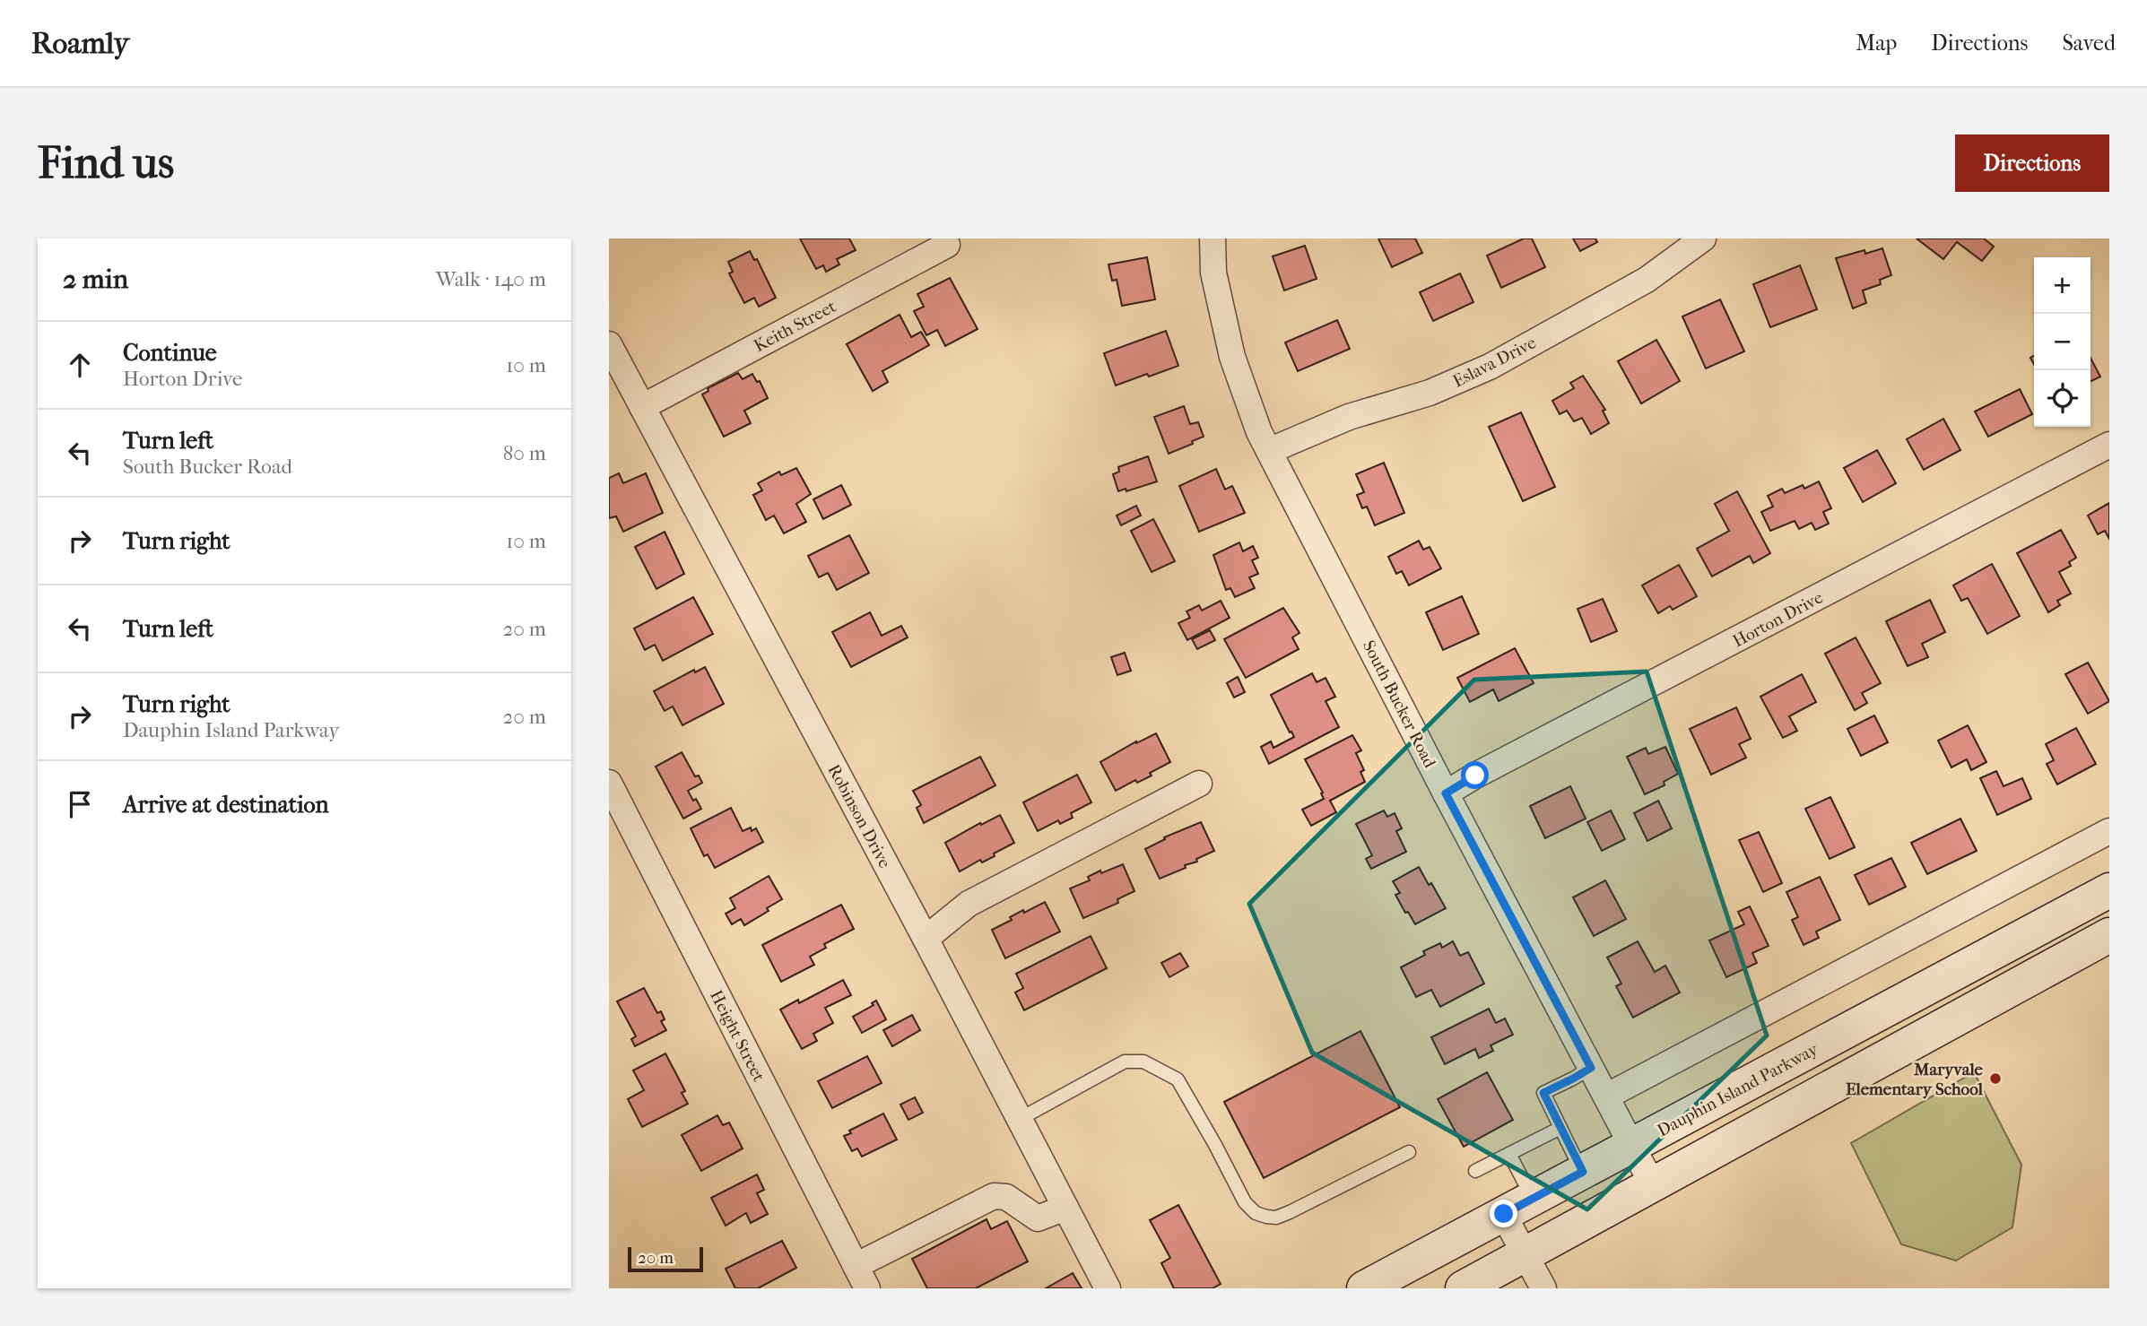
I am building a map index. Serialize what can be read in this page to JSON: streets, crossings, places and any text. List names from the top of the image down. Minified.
{"streets":{"main road":["Dauphin Island Parkway"],"street":["Keith Street","Eslava Drive","Horton Drive","South Bucker Road","Robinson Drive","Height Street"]},"crossings":[["Keith Street","Robinson Drive"],["Eslava Drive","South Bucker Road"],["Horton Drive","South Bucker Road"],["South Bucker Road","Dauphin Island Parkway"]],"places":["Maryvale Elementary School"],"scale_bar":"20 m","page":{"header":"Roamly","nav":["Map","Directions","Saved"],"buttons":"Directions","title":"Find us","heading":["2 min","Walk · 140 m"],"map_buttons":["+","−"],"list":[["Continue","Horton Drive","10 m"],["Turn left","South Bucker Road","80 m"],["Turn right","10 m"],["Turn left","20 m"],["Turn right","Dauphin Island Parkway","20 m"],"Arrive at destination"],"scale":"20 m"}}
